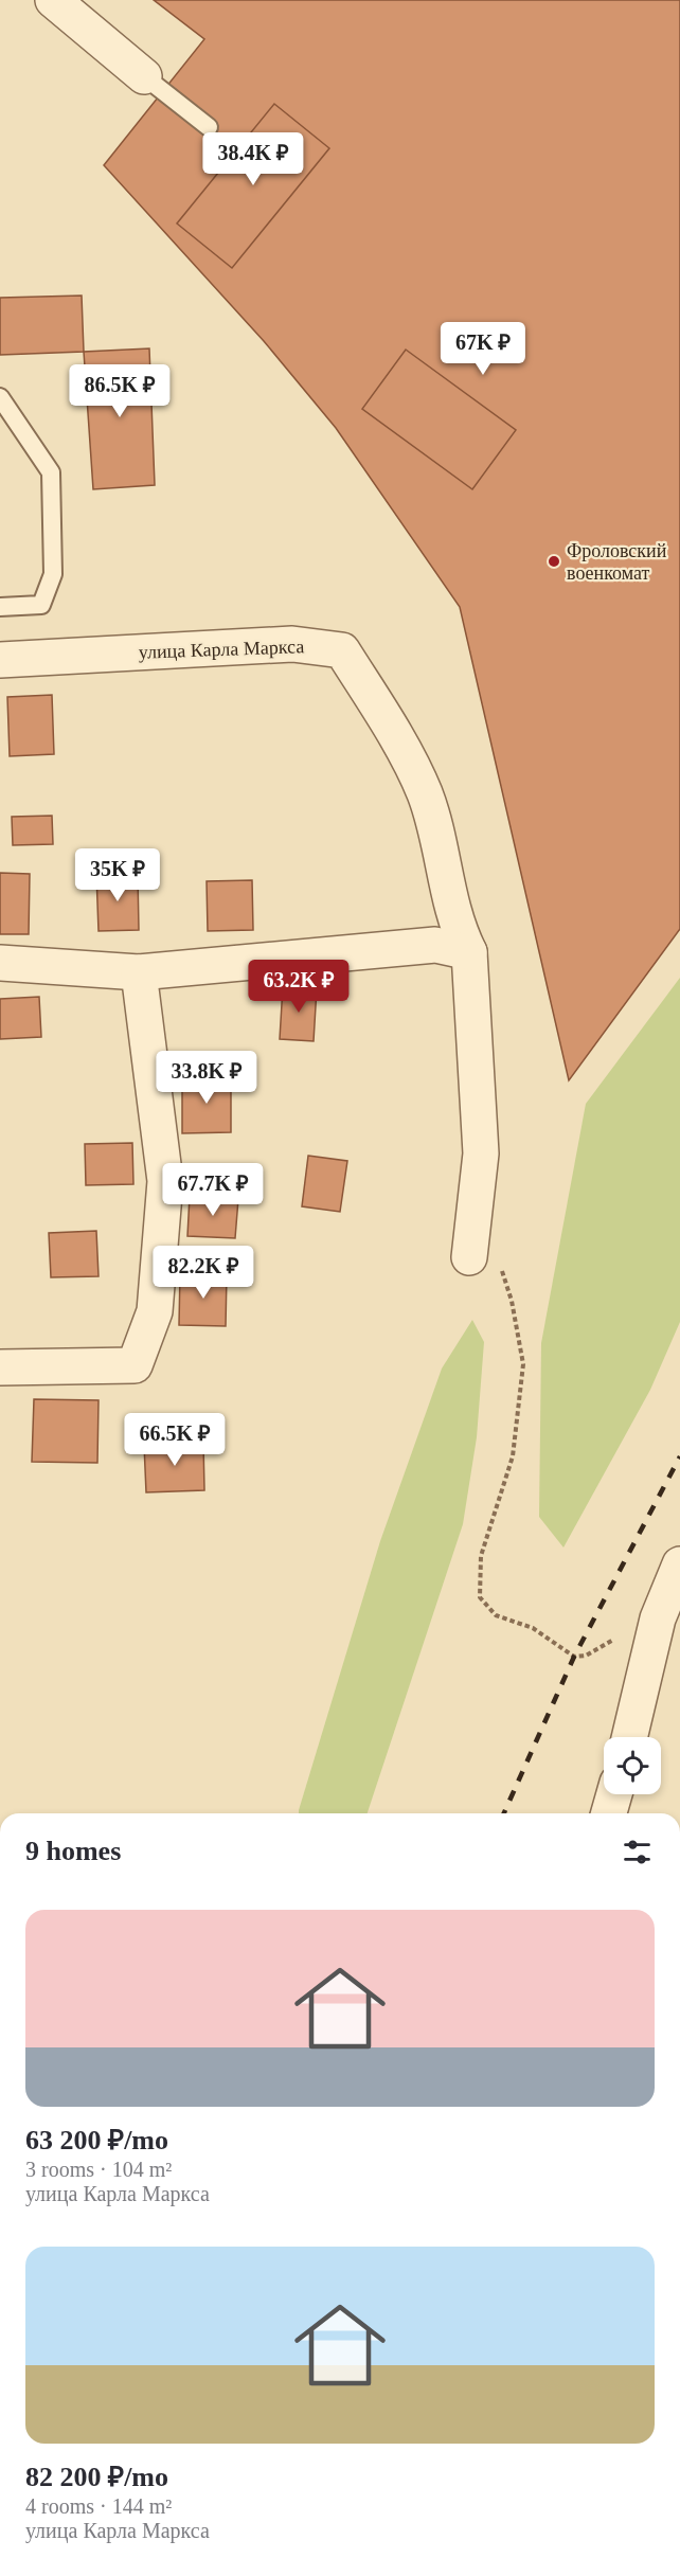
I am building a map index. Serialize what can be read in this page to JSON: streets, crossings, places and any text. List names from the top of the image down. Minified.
{"streets":{"street":["улица Карла Маркса"]},"places":["Фроловский военкомат"],"page":{"price":["38.4K ₽","67K ₽","86.5K ₽","35K ₽","63.2K ₽","33.8K ₽","67.7K ₽","82.2K ₽","66.5K ₽"],"heading":"9 homes","list":[{"name":"63 200 ₽/mo","note":"3 rooms · 104 m² · улица Карла Маркса"},{"name":"82 200 ₽/mo","note":"4 rooms · 144 m² · улица Карла Маркса"}]}}
